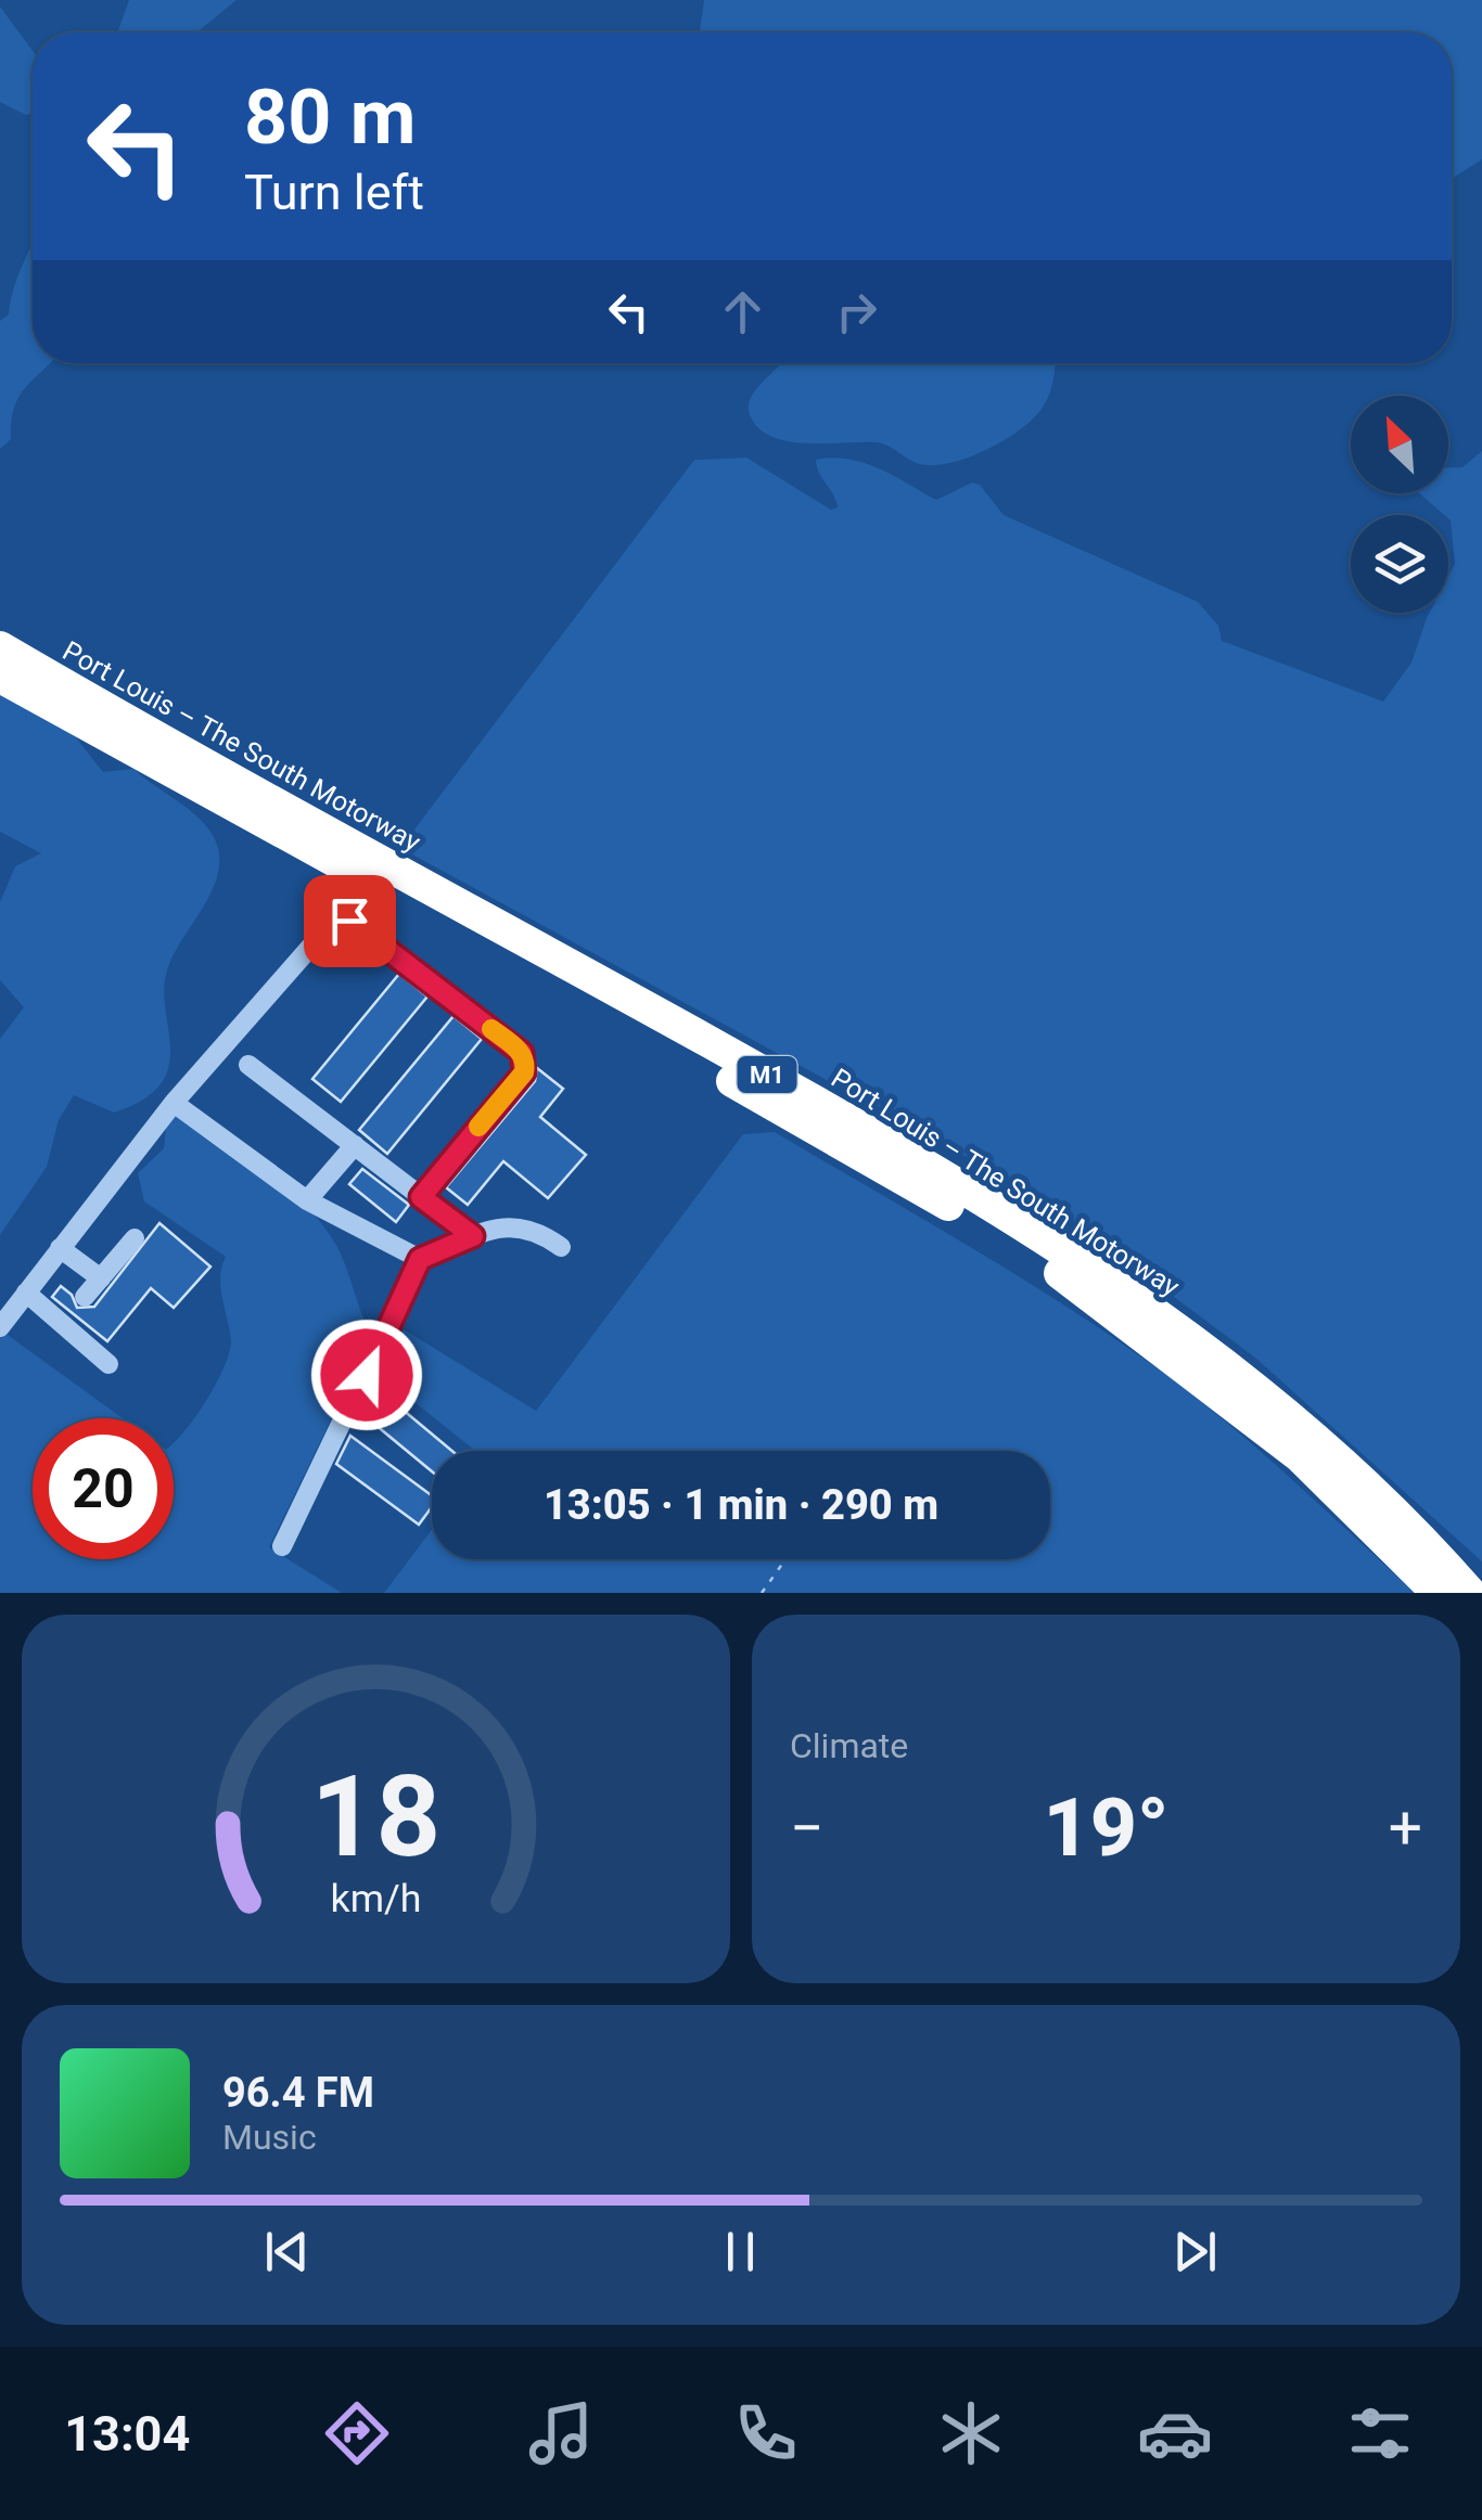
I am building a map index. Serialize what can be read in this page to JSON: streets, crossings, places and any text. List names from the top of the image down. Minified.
{"streets":{"highway":["Port Louis – The South Motorway","M1"]},"north":"top left","page":{"turn":["80 m","Turn left"],"limit":"20","trip":"13:05 · 1 min · 290 m","tile":"Climate","heat":["−","19°","+"],"song":["96.4 FM","Music"],"tabs":"13:04","gauge":["18","km/h"]}}
